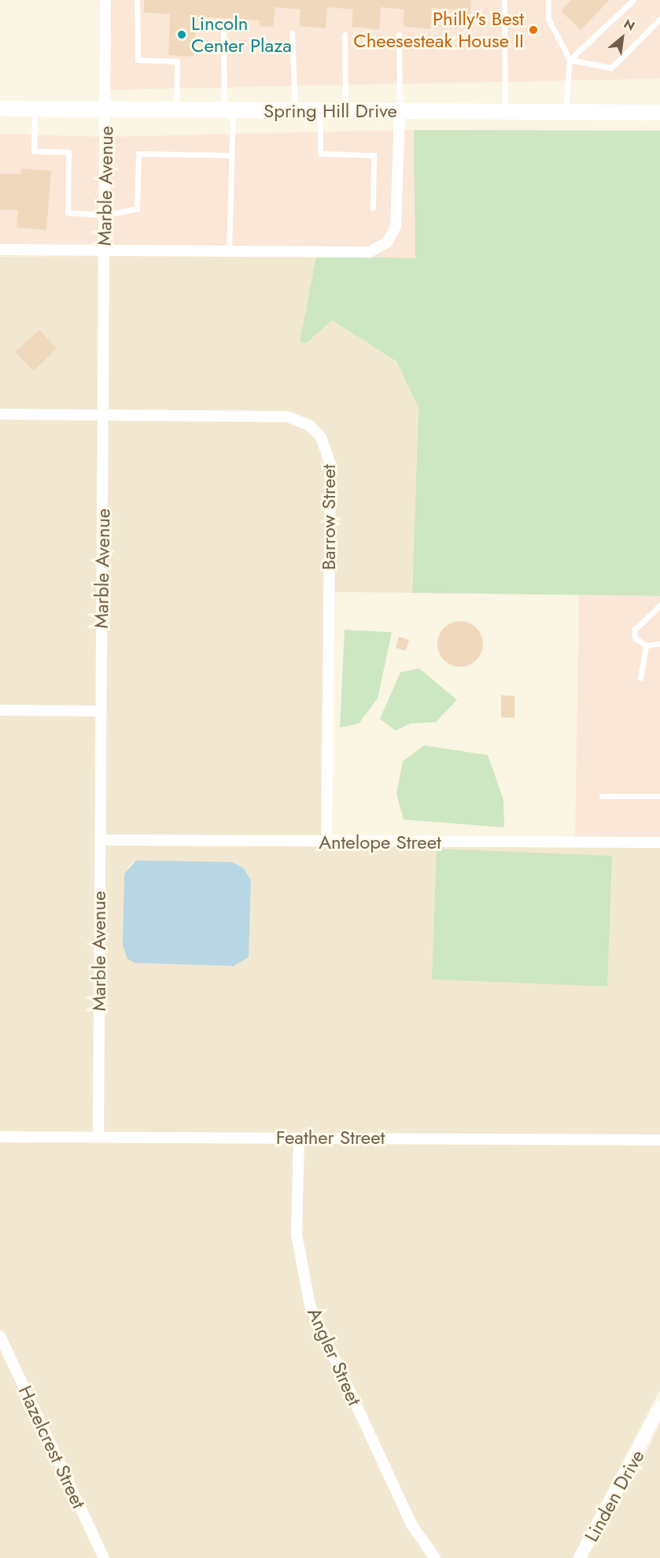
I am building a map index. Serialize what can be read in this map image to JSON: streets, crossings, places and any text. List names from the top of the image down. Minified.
{"streets":{"main road":["Spring Hill Drive"],"street":["Marble Avenue","Barrow Street","Antelope Street","Feather Street","Angler Street","Hazelcrest Street","Linden Drive"]},"crossings":[["Spring Hill Drive","Marble Avenue"],["Marble Avenue","Barrow Street"],["Marble Avenue","Antelope Street"],["Marble Avenue","Feather Street"],["Barrow Street","Antelope Street"],["Feather Street","Angler Street"]],"places":["Philly's Best Cheesesteak House II","Lincoln Center Plaza"],"north":"top right"}
